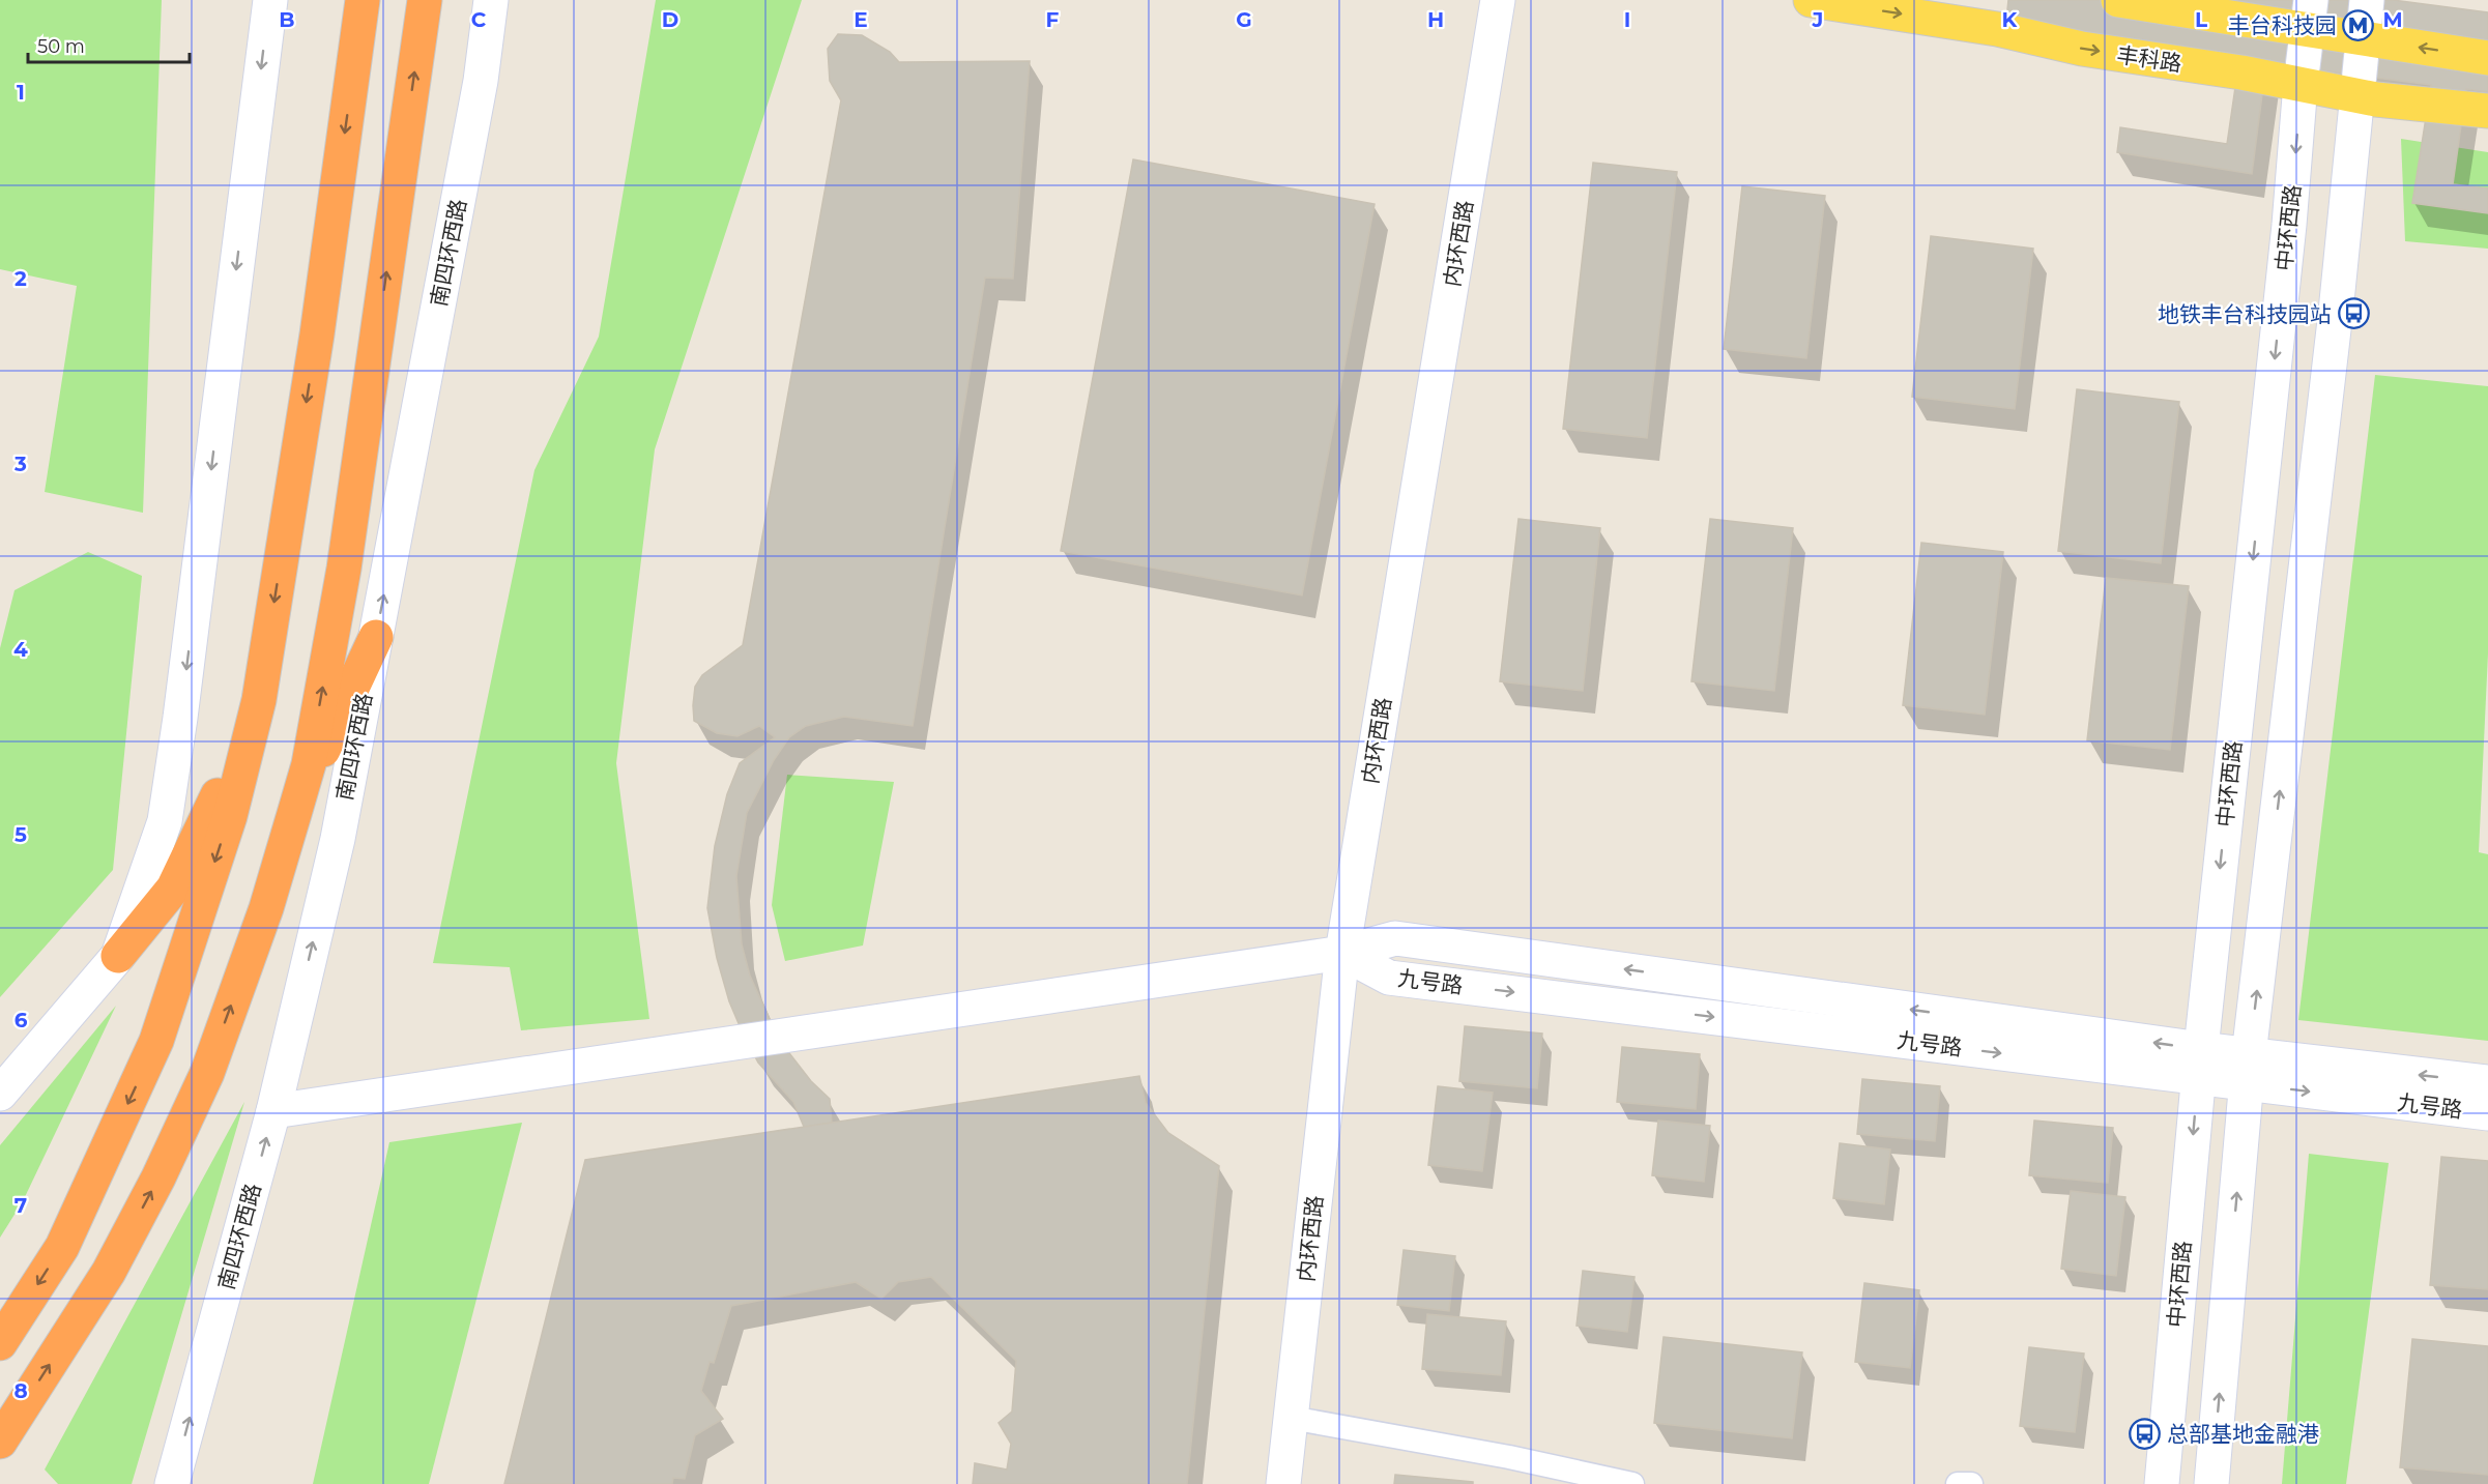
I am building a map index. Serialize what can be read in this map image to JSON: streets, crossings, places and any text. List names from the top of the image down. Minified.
{"streets":{"highway":["南四环西路"],"main road":["丰科路"],"street":["中环西路","内环西路","九号路"]},"crossings":[["丰科路","中环西路"],["中环西路","九号路"],["内环西路","九号路"],["南四环西路","九号路"]],"places":{"metro station":["丰台科技园"],"bus stop":["地铁丰台科技园站","总部基地金融港"]},"scale_bar":"50 m","grid":{"columns":["B","C","D","E","F","G","H","I","J","K","L","M"],"rows":["1","2","3","4","5","6","7","8"]}}
